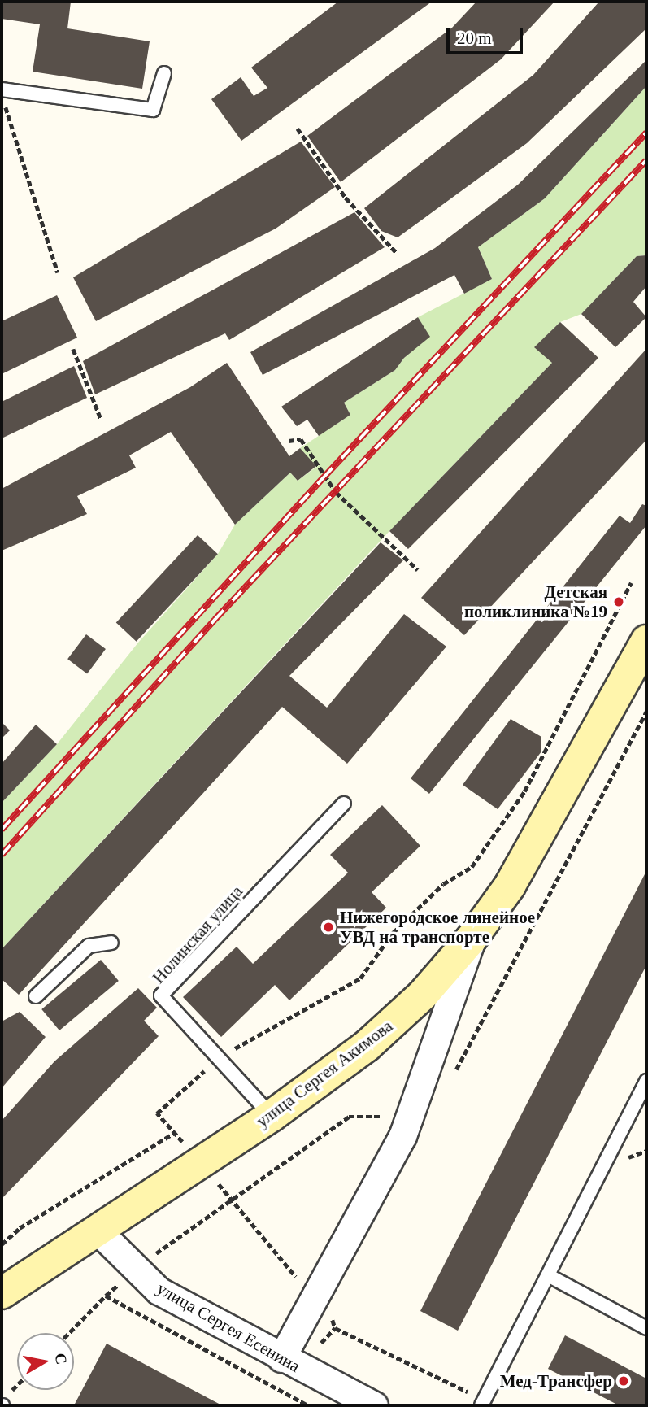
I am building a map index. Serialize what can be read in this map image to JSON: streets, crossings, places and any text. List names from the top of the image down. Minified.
{"streets":{"main road":["улица Сергея Акимова"],"street":["улица Сергея Есенина"],"lane":["Нолинская улица"]},"crossings":[["Нолинская улица","улица Сергея Акимова"],["улица Сергея Акимова","улица Сергея Есенина"]],"places":["Детская поликлиника №19","Нижегородское линейное УВД на транспорте","Мед-Трансфер"],"scale_bar":"20 m","north":"right"}
